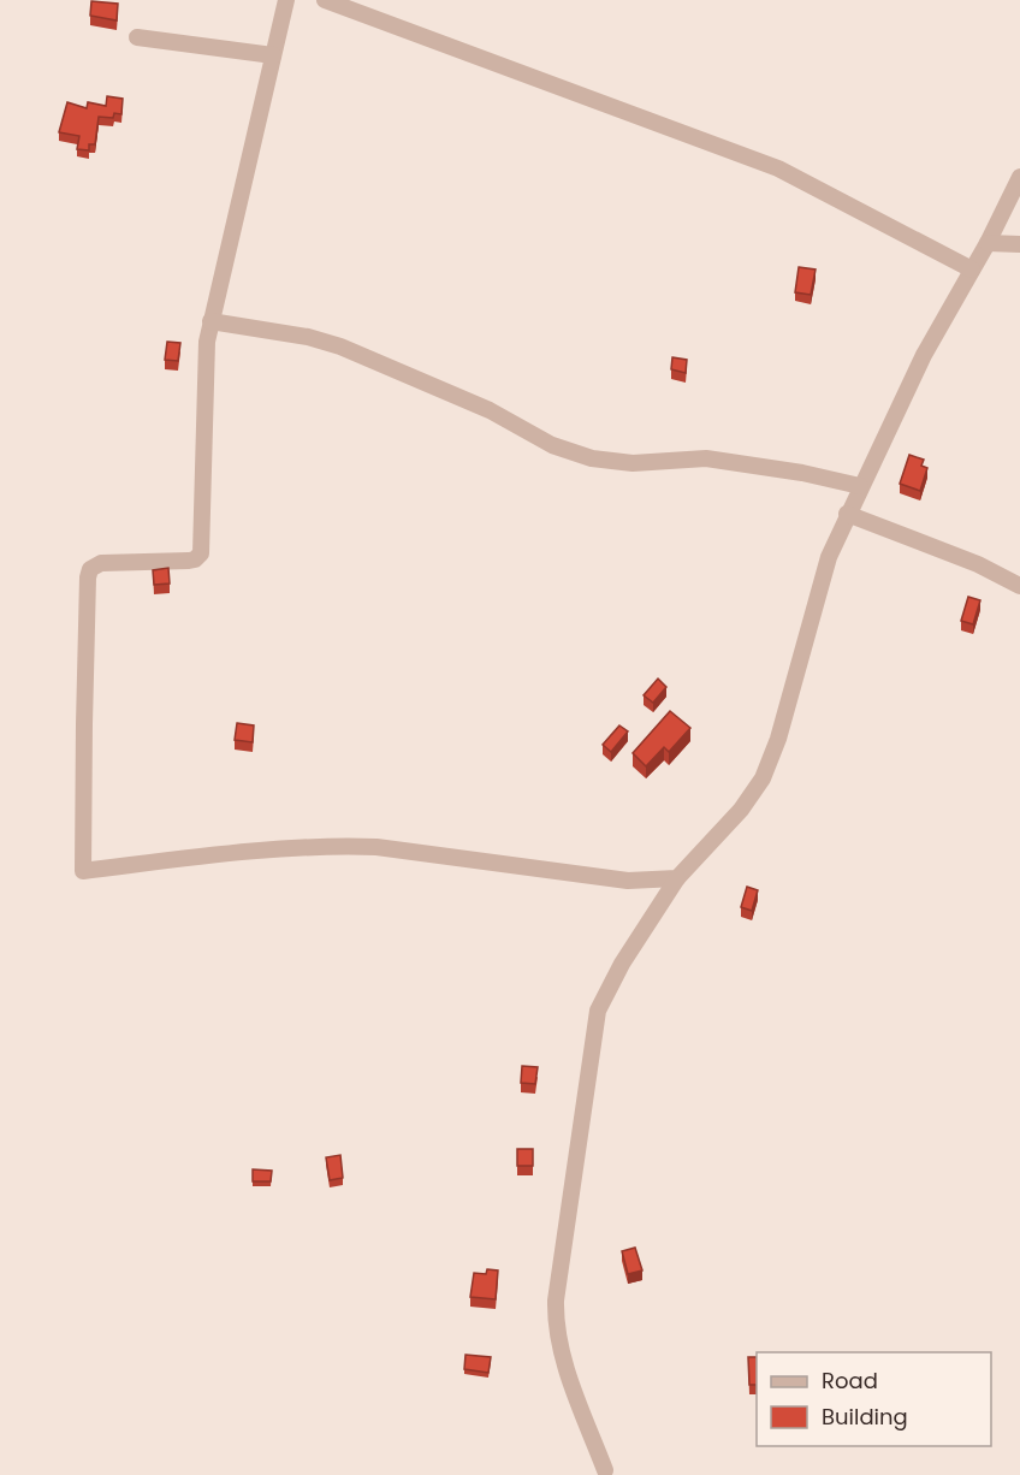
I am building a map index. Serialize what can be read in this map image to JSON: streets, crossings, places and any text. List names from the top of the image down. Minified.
{"legend":["Road","Building"]}
